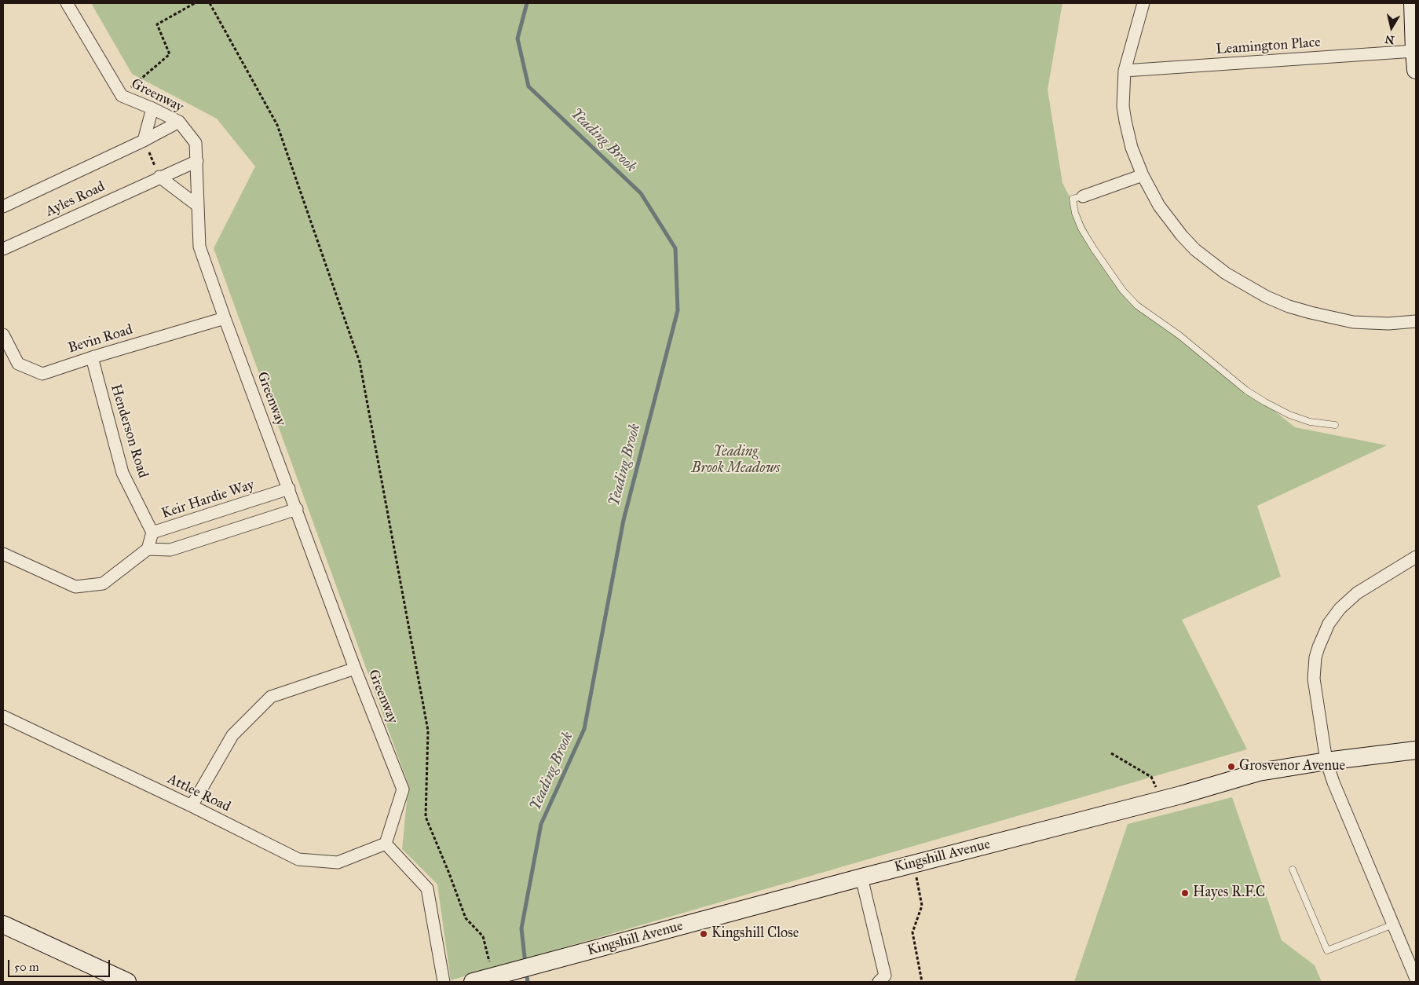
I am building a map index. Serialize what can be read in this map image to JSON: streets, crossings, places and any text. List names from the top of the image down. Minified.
{"streets":{"street":["Leamington Place","Greenway","Ayles Road","Bevin Road","Henderson Road","Keir Hardie Way","Attlee Road","Kingshill Avenue"]},"crossings":[["Greenway","Ayles Road"],["Greenway","Bevin Road"],["Greenway","Keir Hardie Way"],["Greenway","Attlee Road"],["Bevin Road","Henderson Road"],["Henderson Road","Keir Hardie Way"]],"water":["Yeading Brook"],"parks":["Yeading Brook Meadows"],"places":["Grosvenor Avenue","Hayes R.F.C","Kingshill Close"],"scale_bar":"50 m","north":"bottom"}
